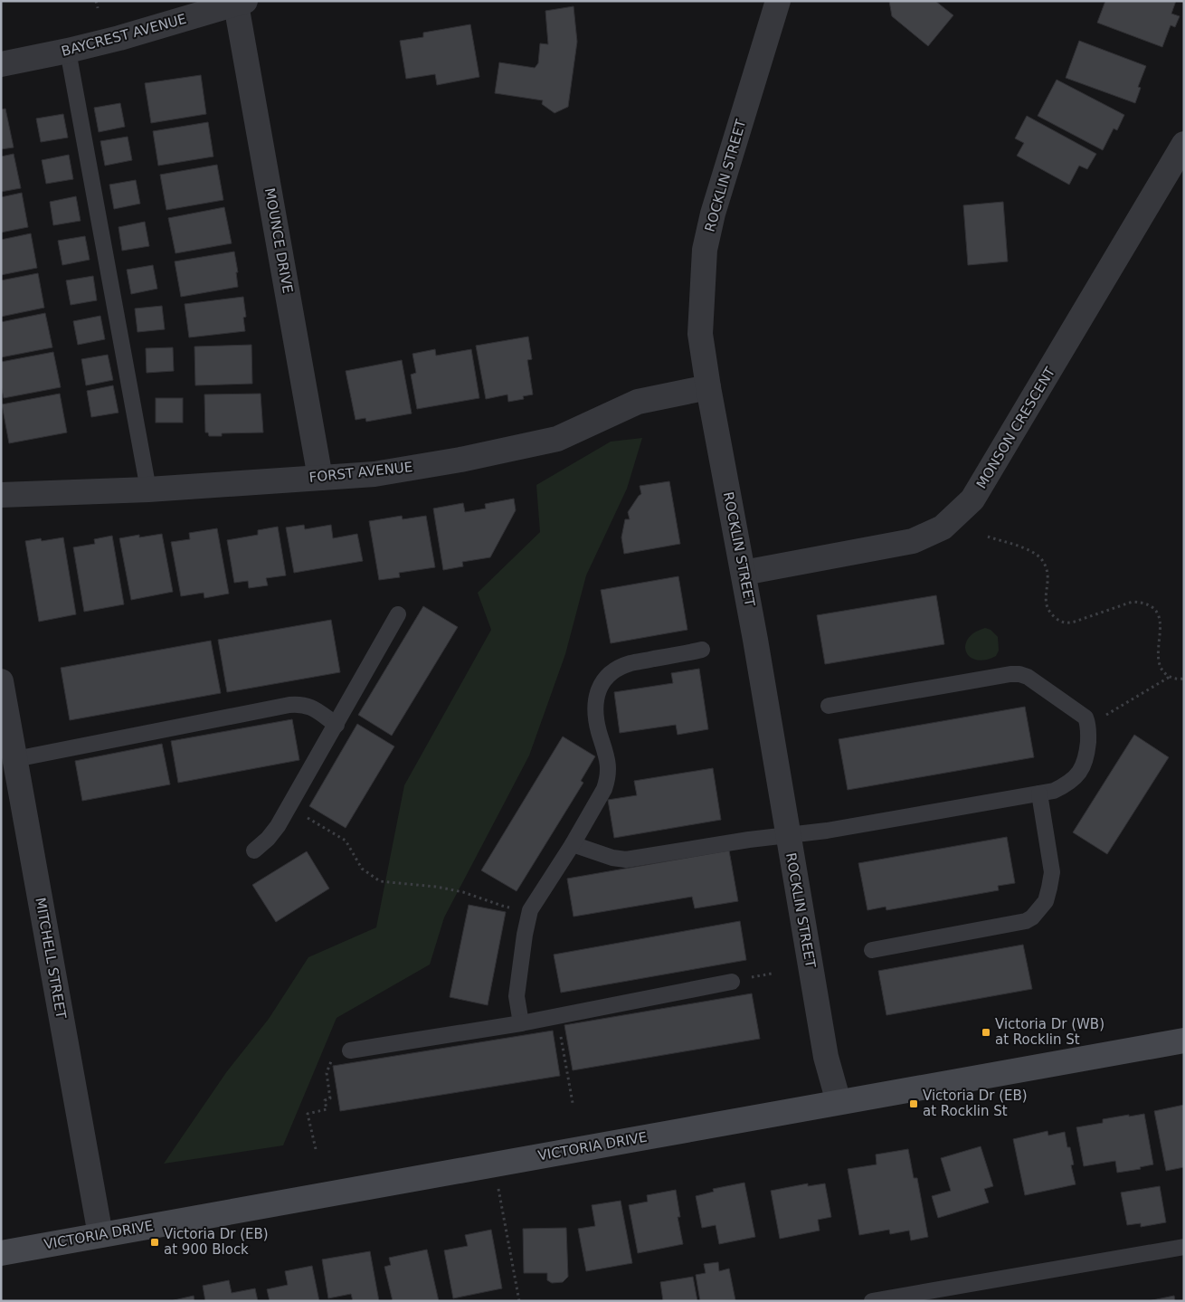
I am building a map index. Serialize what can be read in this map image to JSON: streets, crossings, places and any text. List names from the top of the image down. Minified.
{"streets":{"main road":["VICTORIA DRIVE"],"street":["BAYCREST AVENUE","ROCKLIN STREET","MOUNCE DRIVE","MONSON CRESCENT","FORST AVENUE","MITCHELL STREET"]},"crossings":[["BAYCREST AVENUE","MOUNCE DRIVE"],["ROCKLIN STREET","MONSON CRESCENT"],["ROCKLIN STREET","FORST AVENUE"],["ROCKLIN STREET","VICTORIA DRIVE"],["MOUNCE DRIVE","FORST AVENUE"],["MITCHELL STREET","VICTORIA DRIVE"]],"places":{"transit":["Victoria Dr (WB) at Rocklin St","Victoria Dr (EB) at Rocklin St","Victoria Dr (EB) at 900 Block"]}}
